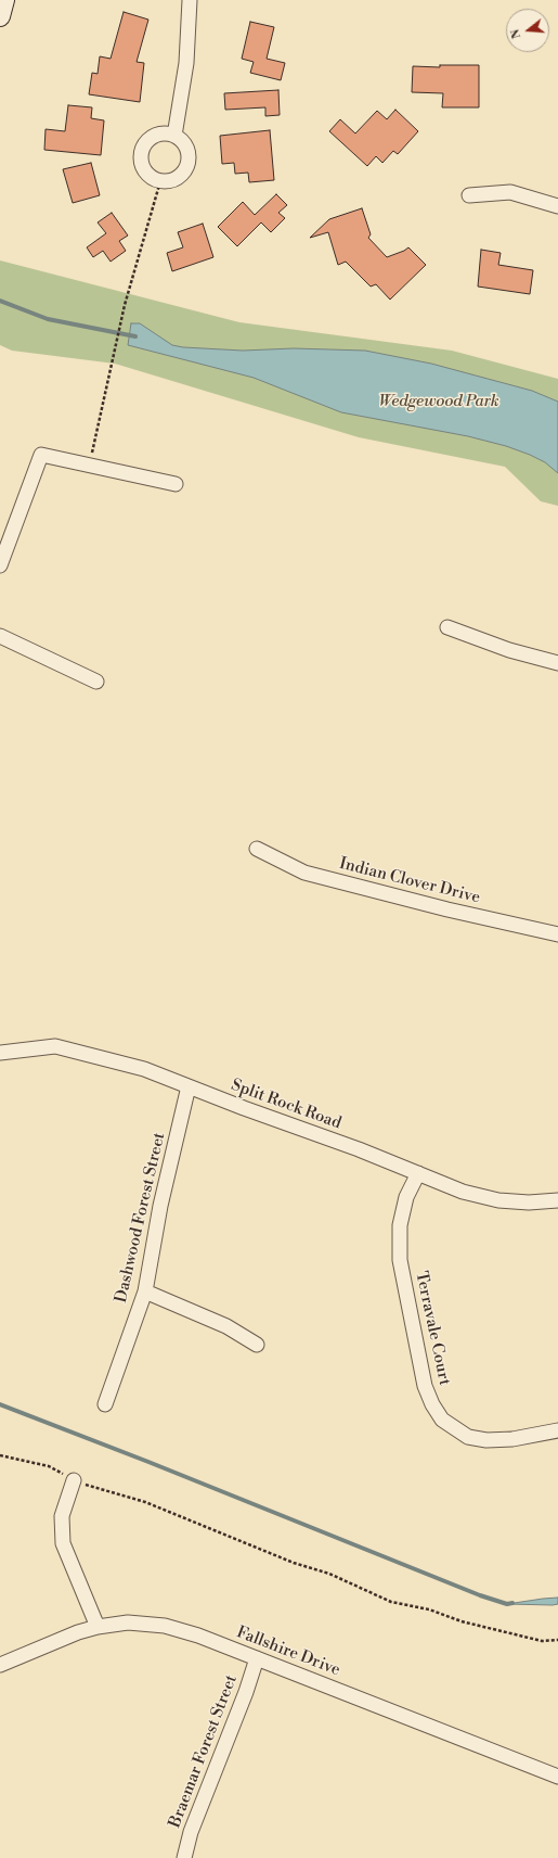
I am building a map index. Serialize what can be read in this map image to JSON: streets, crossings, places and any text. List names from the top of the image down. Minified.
{"streets":{"street":["Indian Clover Drive","Split Rock Road","Dashwood Forest Street","Terravale Court","Fallshire Drive","Braemar Forest Street"]},"crossings":[["Split Rock Road","Dashwood Forest Street"],["Split Rock Road","Terravale Court"],["Fallshire Drive","Braemar Forest Street"]],"parks":["Wedgewood Park"],"north":"left"}
